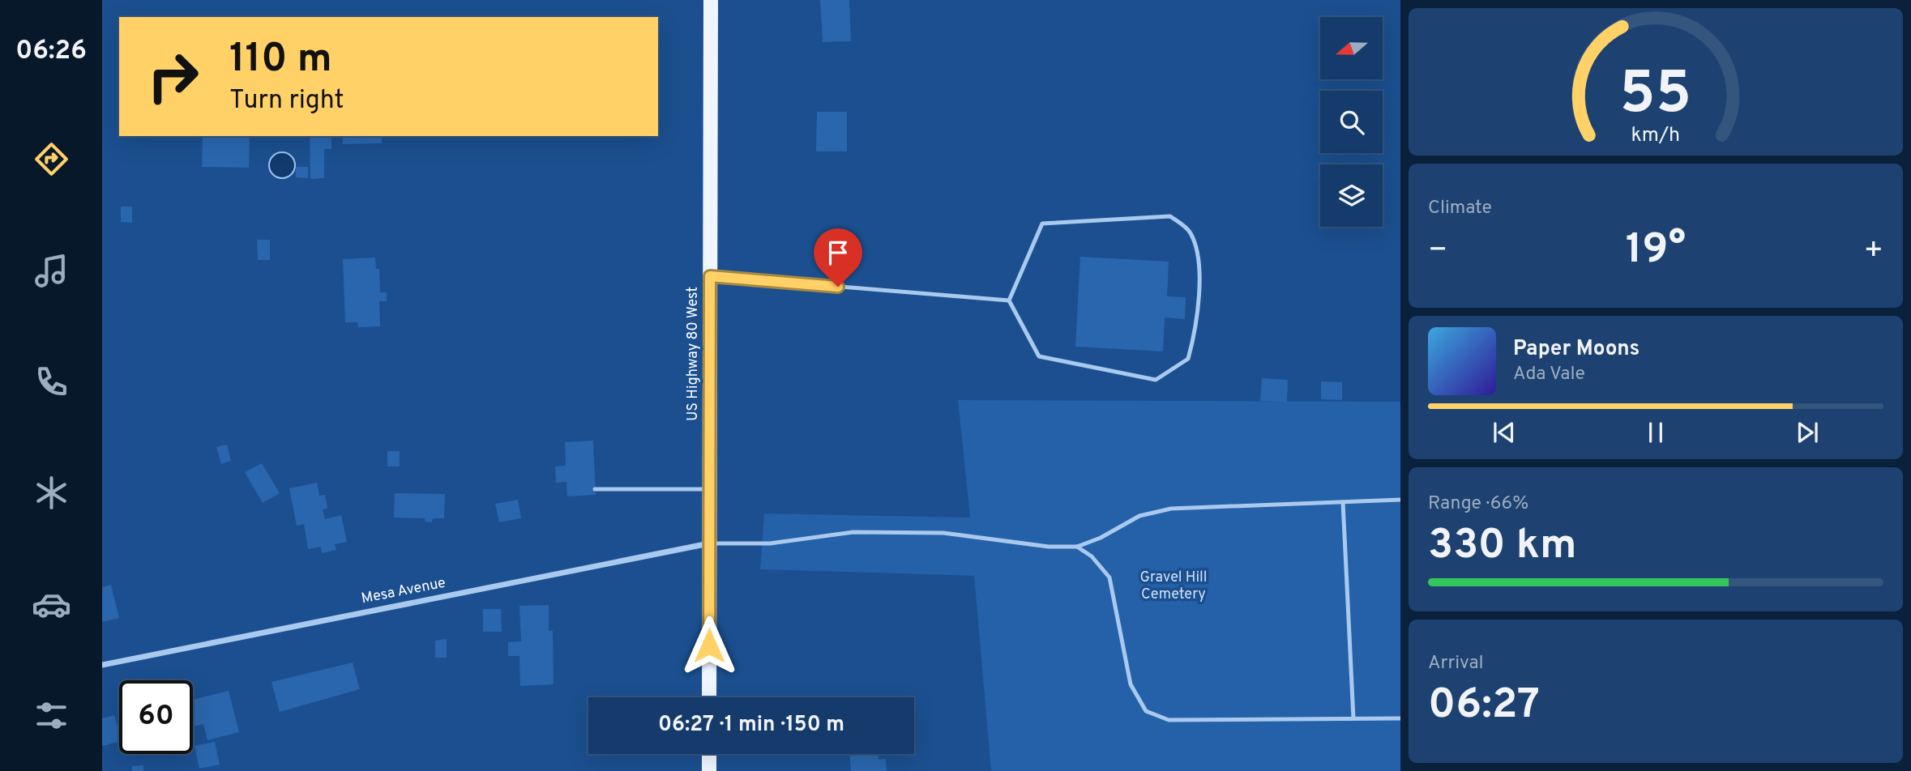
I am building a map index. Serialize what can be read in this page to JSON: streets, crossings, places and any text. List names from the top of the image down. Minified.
{"streets":{"main road":["US Highway 80 West"],"street":["Mesa Avenue"]},"crossings":[["US Highway 80 West","Mesa Avenue"]],"parks":["Gravel Hill Cemetery"],"north":"left","page":{"tabs":"06:26","turn":["110 m","Turn right"],"tile":["Climate",["Range · 66%","330 km"],["Arrival","06:27"]],"heat":["−","19°","+"],"song":["Paper Moons","Ada Vale"],"limit":"60","trip":"06:27 · 1 min · 150 m","gauge":["55","km/h"]}}
